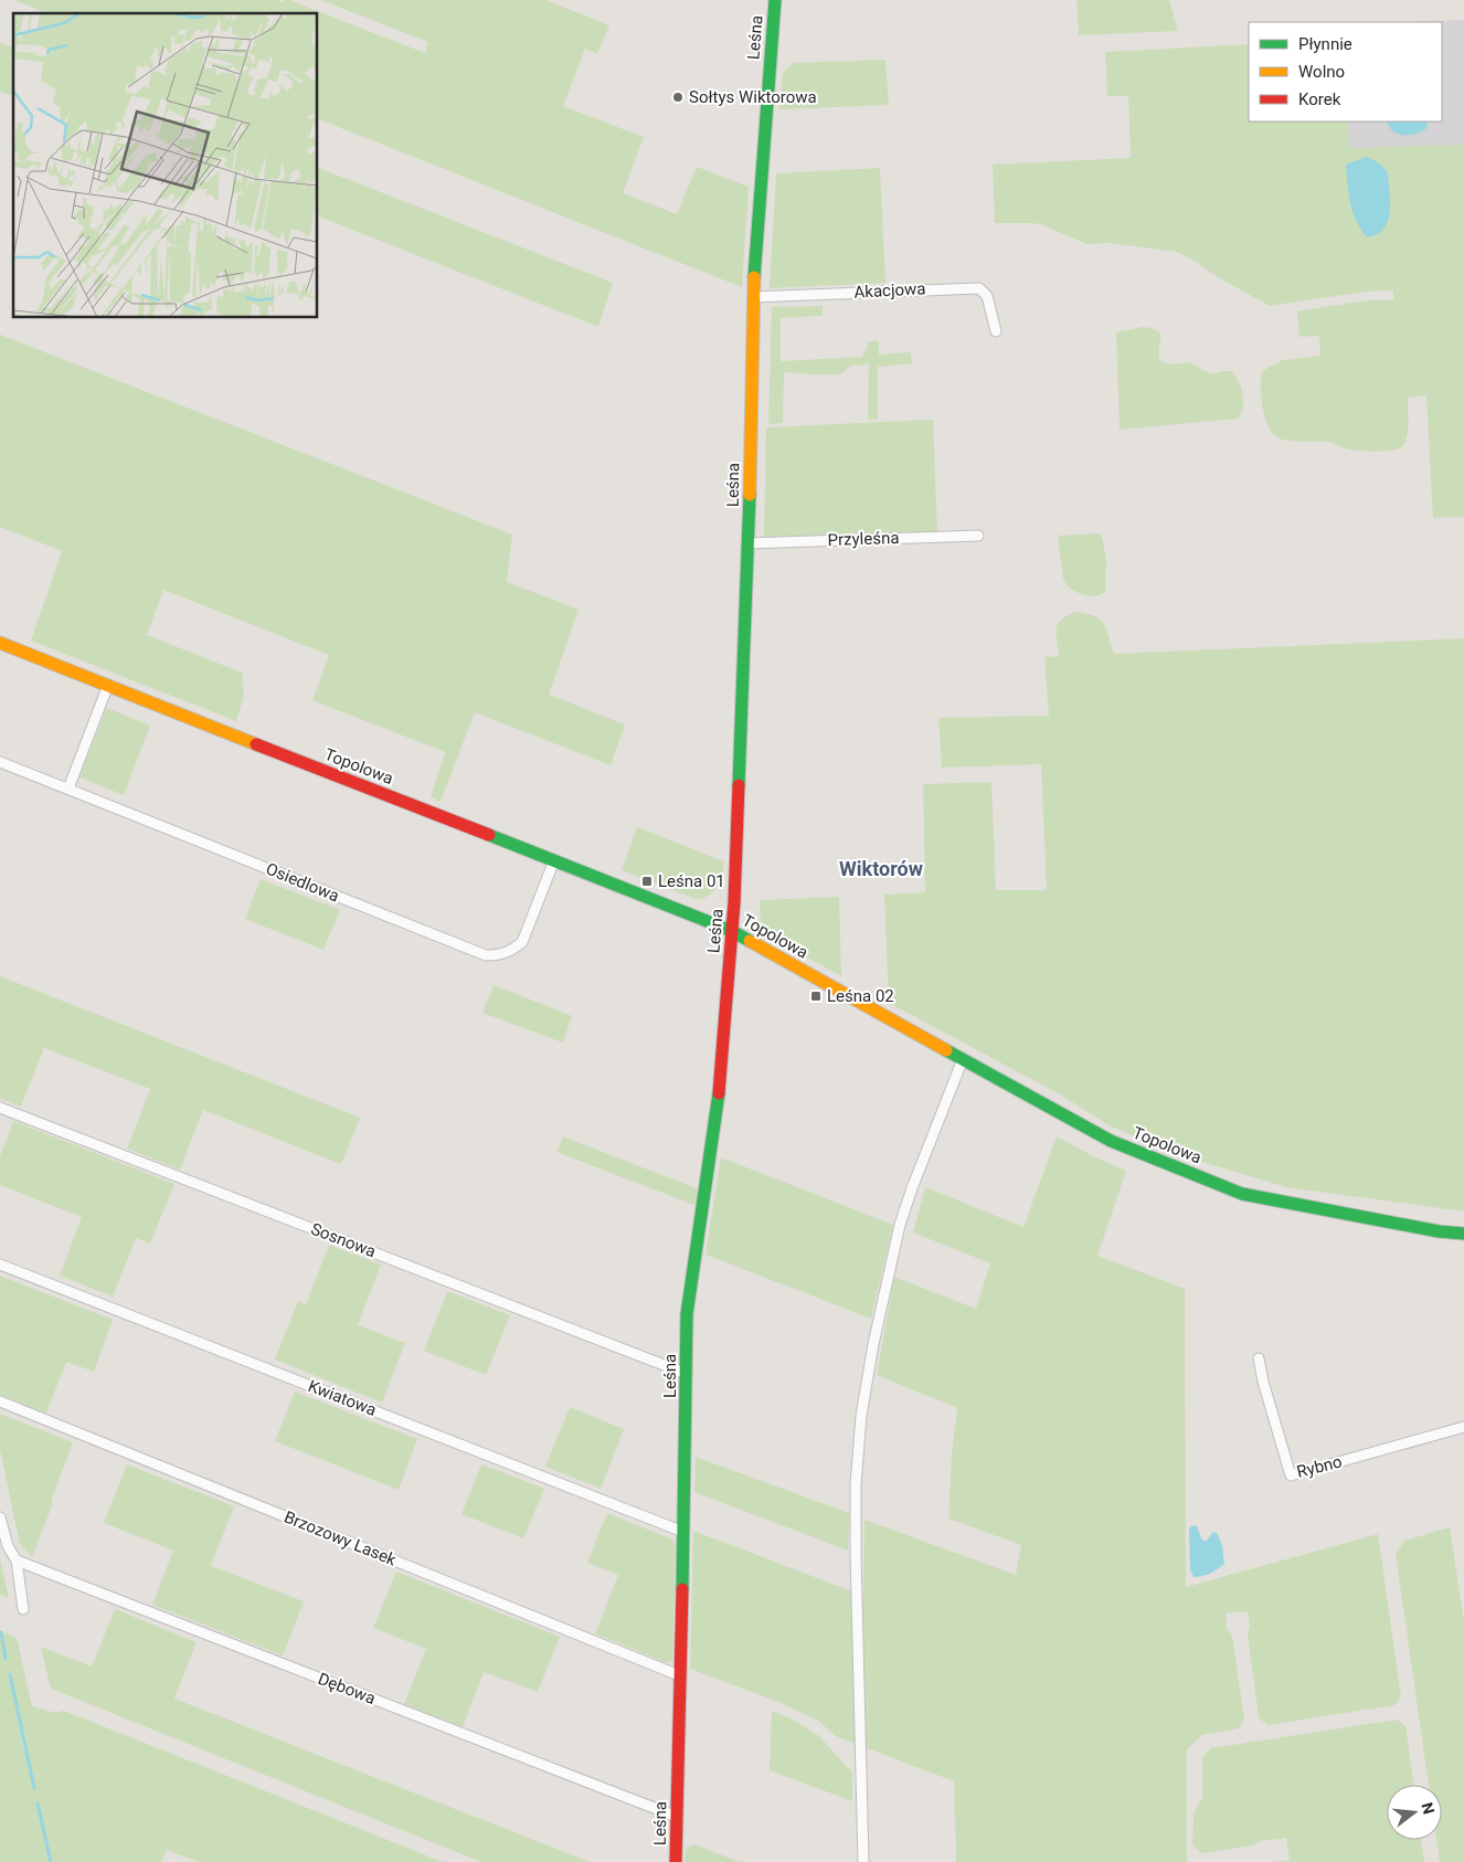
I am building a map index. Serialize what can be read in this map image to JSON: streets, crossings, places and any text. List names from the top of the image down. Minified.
{"streets":{"street":["Leśna","Akacjowa","Przyleśna","Topolowa","Osiedlowa","Sosnowa","Kwiatowa","Rybno","Brzozowy Lasek","Dębowa"]},"crossings":[["Leśna","Akacjowa"],["Leśna","Przyleśna"],["Leśna","Topolowa"],["Leśna","Sosnowa"],["Leśna","Kwiatowa"],["Leśna","Brzozowy Lasek"],["Leśna","Dębowa"],["Topolowa","Osiedlowa"]],"districts":["Wiktorów"],"places":{"other":["Sołtys Wiktorowa"],"transit":["Leśna 01","Leśna 02"]},"legend":["Płynnie","Wolno","Korek"],"north":"right"}
